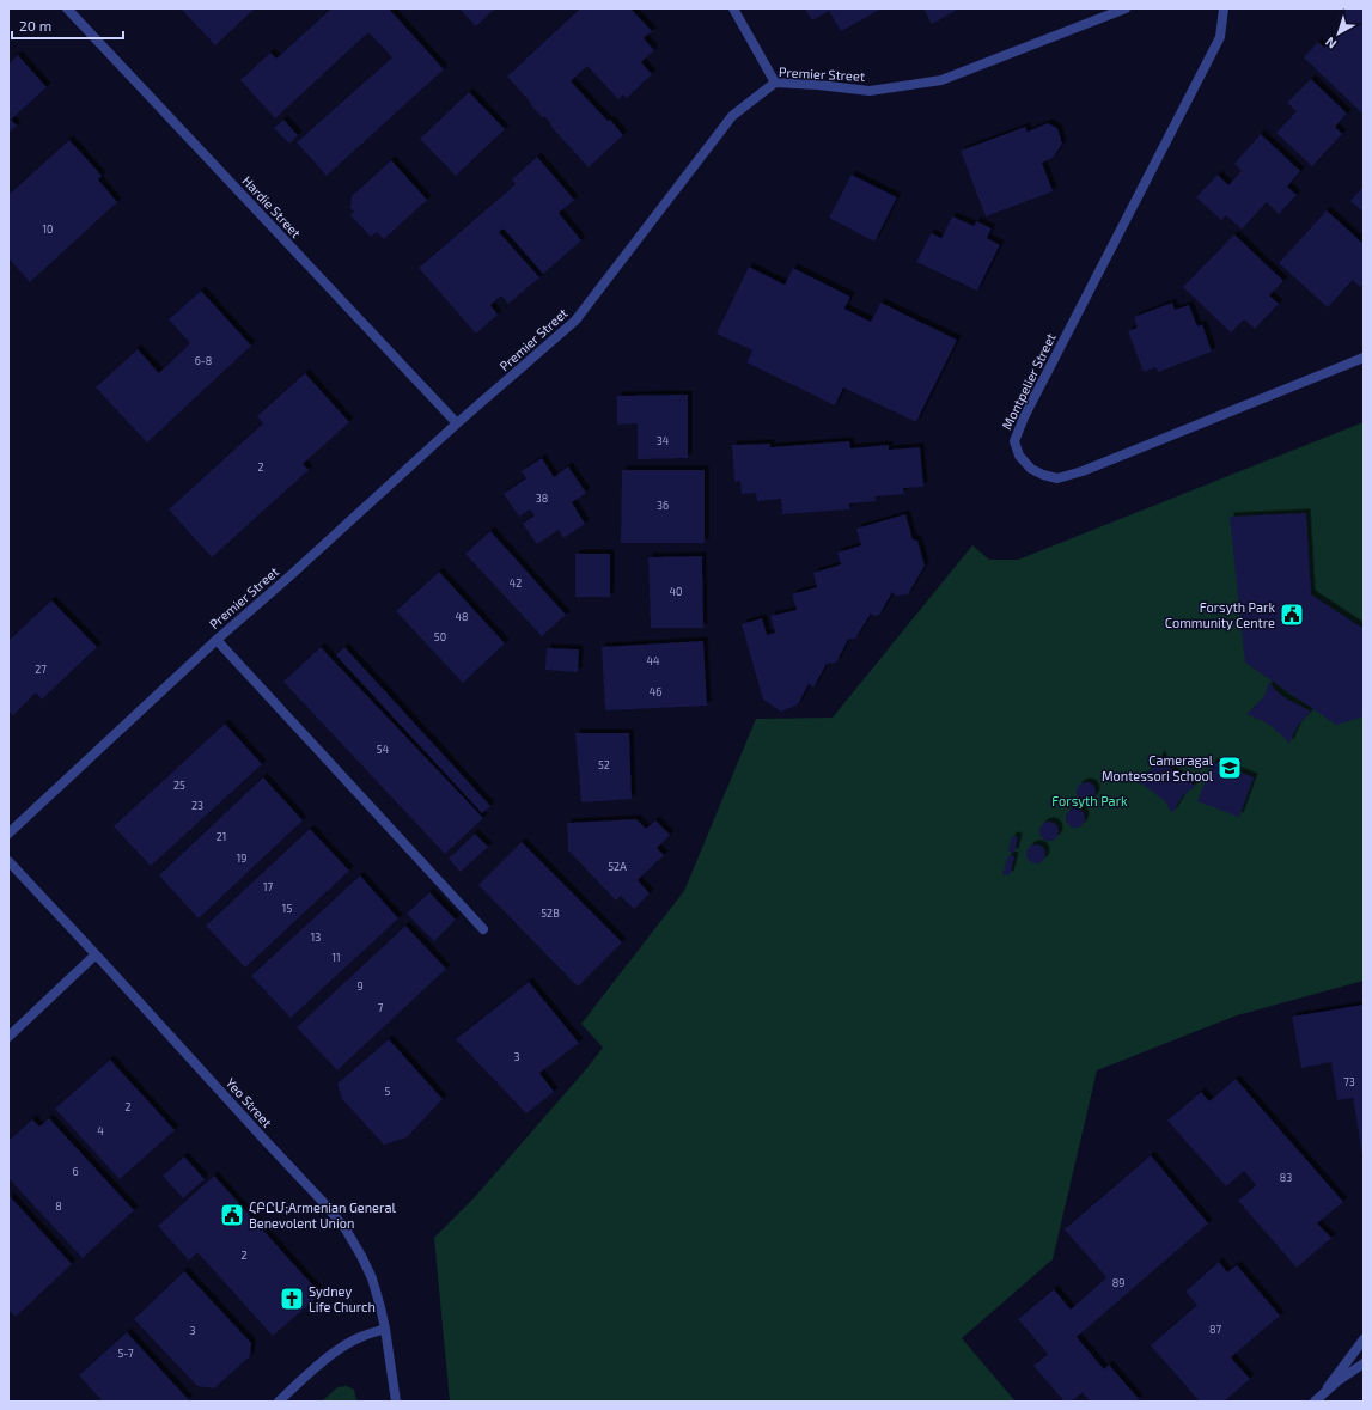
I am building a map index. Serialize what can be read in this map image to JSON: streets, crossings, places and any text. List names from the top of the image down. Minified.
{"streets":{"street":["Premier Street","Hardie Street","Montpelier Street","Yeo Street"]},"crossings":[["Premier Street","Hardie Street"]],"parks":["Forsyth Park"],"places":{"public building":["Forsyth Park Community Centre","ՀԲԸՄ;Armenian General Benevolent Union"],"school or university":["Cameragal Montessori School"],"church":["Sydney Life Church"]},"house_numbers":["10","6-8","34","2","38","36","42","40","48","50","44","27","46","54","52","25","23","21","19","52A","17","15","52B","13","11","9","7","3","73","5","2","4","6","83","8","2","89","87","3","5-7"],"scale_bar":"20 m","north":"bottom left"}
